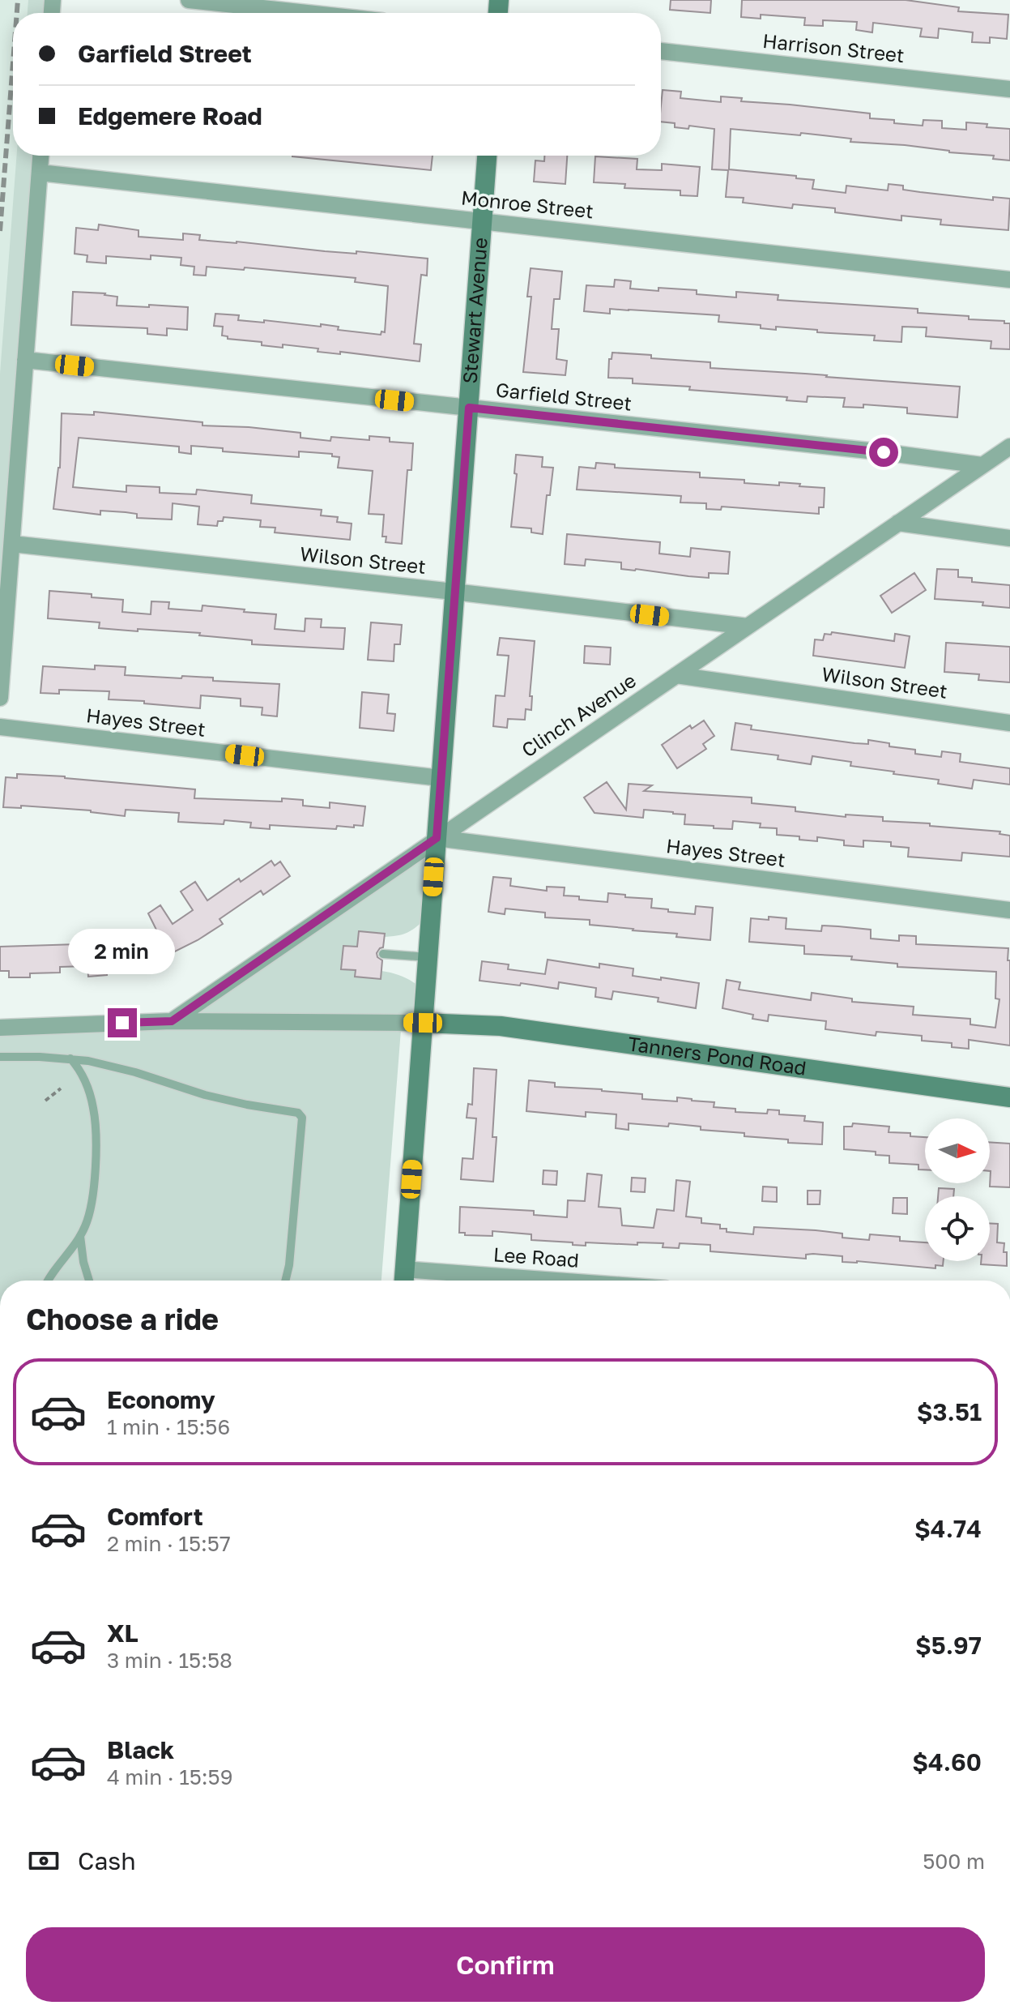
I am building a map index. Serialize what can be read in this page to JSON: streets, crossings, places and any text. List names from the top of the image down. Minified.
{"streets":{"main road":["Stewart Avenue","Tanners Pond Road"],"street":["Harrison Street","Monroe Street","Garfield Street","Wilson Street","Clinch Avenue","Hayes Street","Lee Road"]},"crossings":[["Monroe Street","Stewart Avenue"],["Stewart Avenue","Garfield Street"],["Stewart Avenue","Wilson Street"],["Stewart Avenue","Clinch Avenue"],["Stewart Avenue","Hayes Street"],["Stewart Avenue","Tanners Pond Road"],["Stewart Avenue","Lee Road"],["Garfield Street","Clinch Avenue"],["Wilson Street","Clinch Avenue"],["Clinch Avenue","Hayes Street"]],"north":"right","page":{"banner":["Garfield Street","Edgemere Road"],"bubble":"2 min","heading":"Choose a ride","list":[{"name":"Economy","note":"1 min · 15:56","value":"$3.51"},{"name":"Comfort","note":"2 min · 15:57","value":"$4.74"},{"name":"XL","note":"3 min · 15:58","value":"$5.97"},{"name":"Black","note":"4 min · 15:59","value":"$4.60"}],"pay":["Cash","500 m"],"buttons":"Confirm"}}
